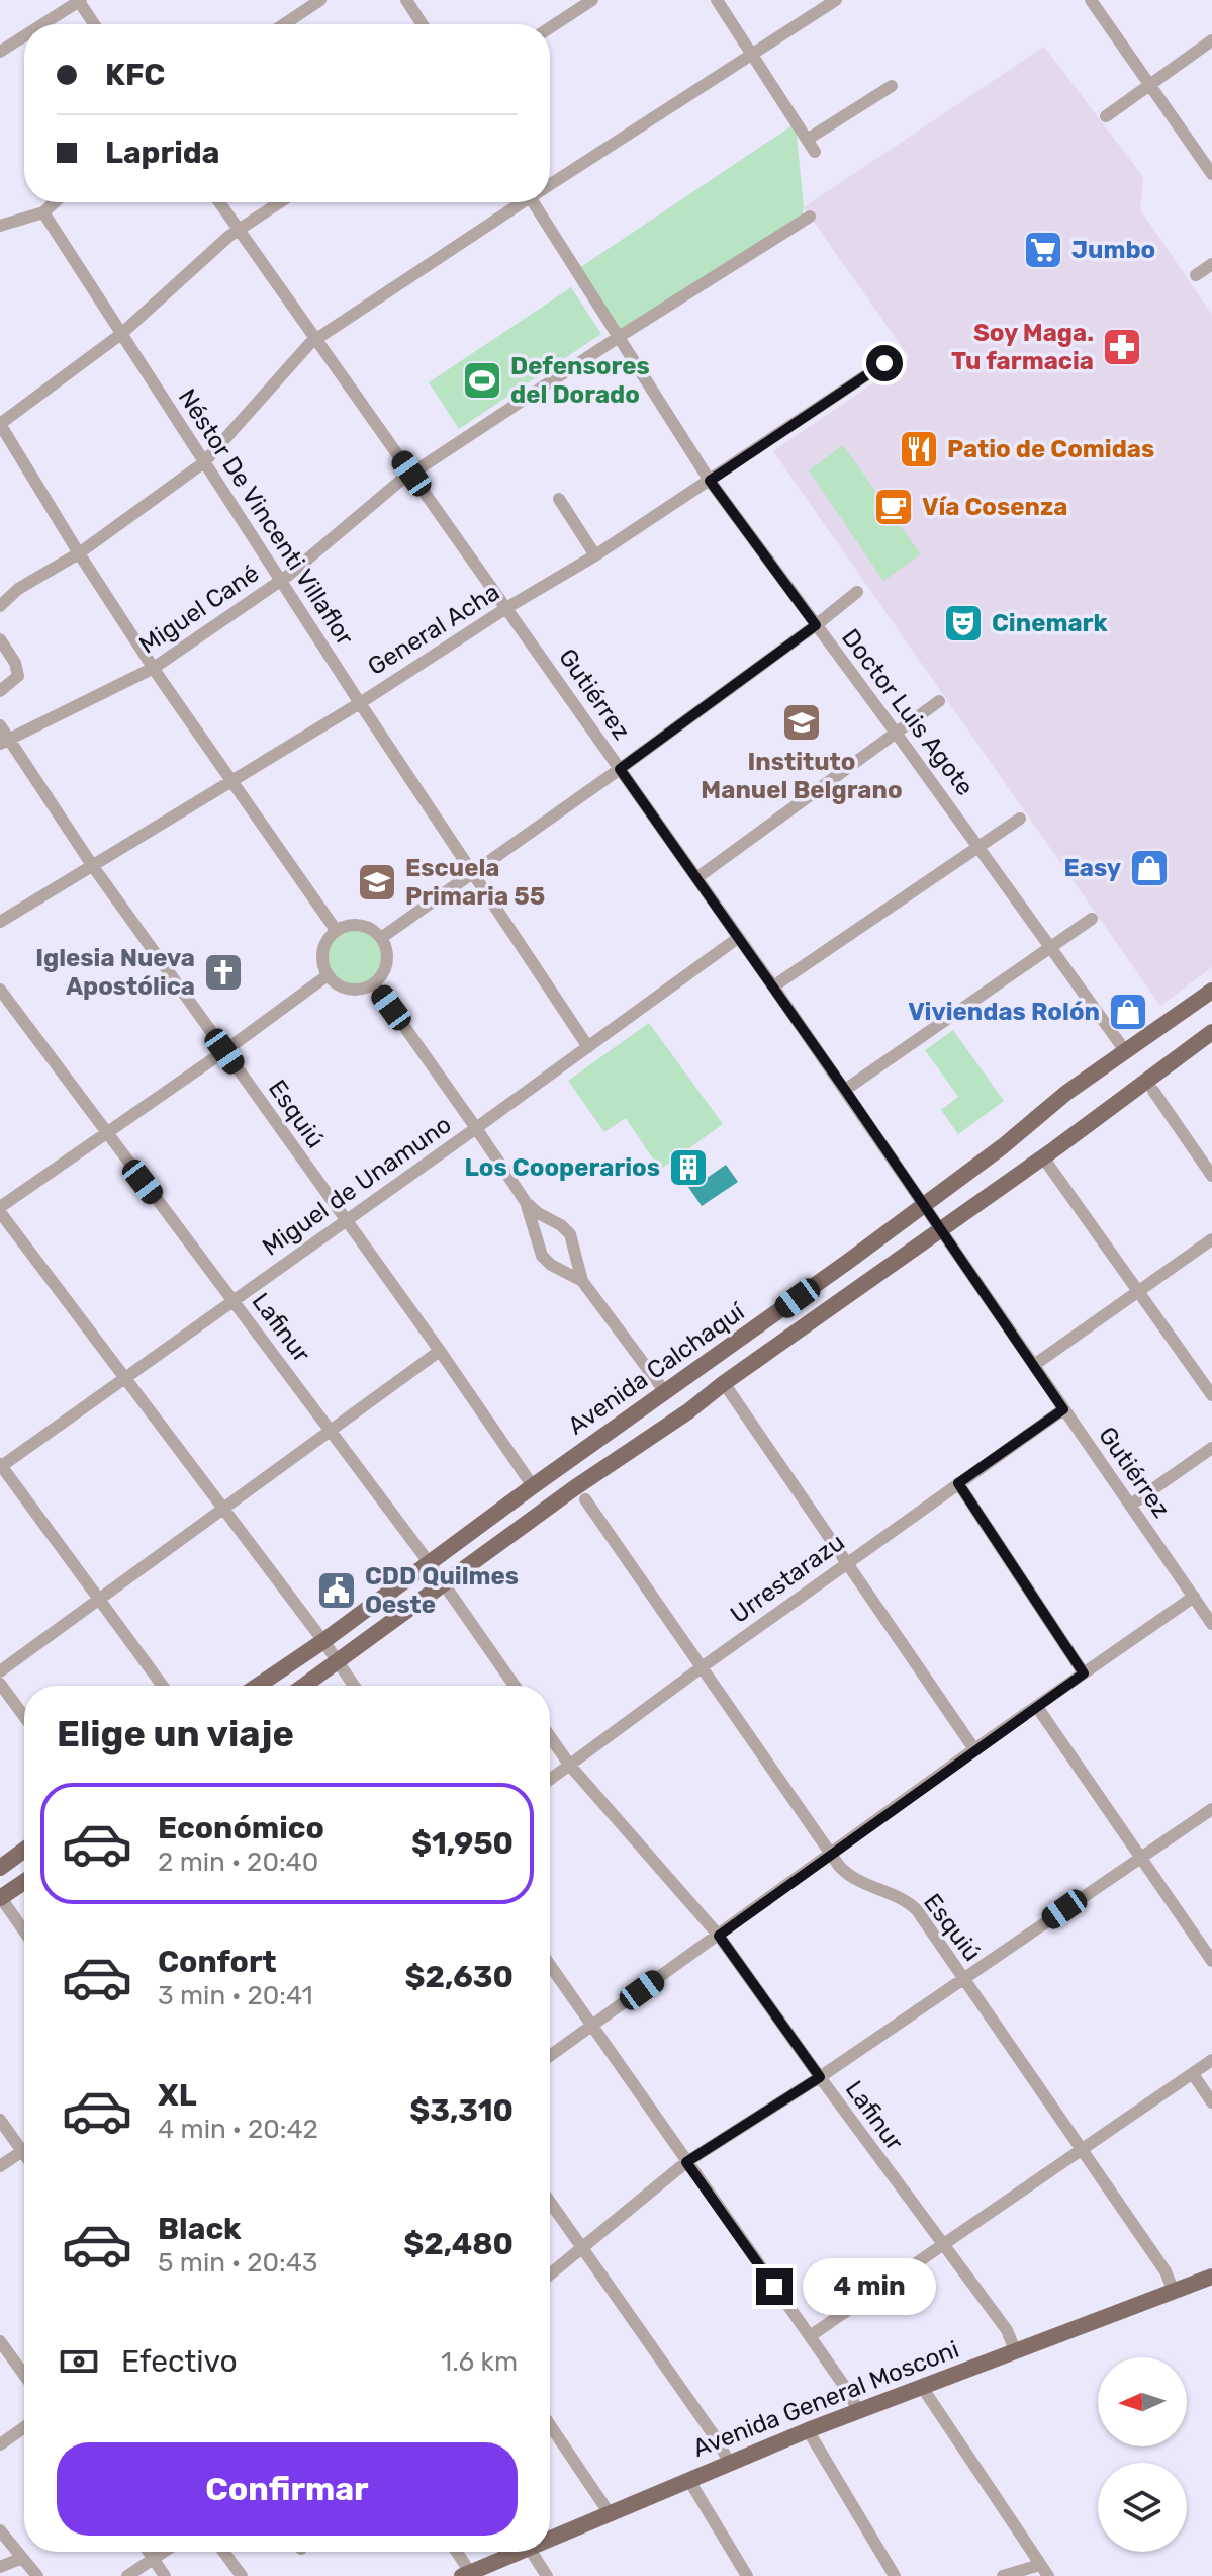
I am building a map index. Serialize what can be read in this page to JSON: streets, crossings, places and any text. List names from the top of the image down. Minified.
{"streets":{"main road":["Avenida Calchaquí","Avenida General Mosconi"],"street":["Néstor De Vincenti Villaflor","Miguel Cané","General Acha","Gutiérrez","Doctor Luis Agote","Esquiú","Miguel de Unamuno","Lafinur","Urrestarazu"]},"crossings":[["Néstor De Vincenti Villaflor","Miguel Cané"],["Néstor De Vincenti Villaflor","General Acha"],["Néstor De Vincenti Villaflor","Miguel de Unamuno"],["Miguel Cané","Gutiérrez"],["Miguel Cané","Doctor Luis Agote"],["Miguel Cané","Esquiú"],["General Acha","Gutiérrez"],["General Acha","Doctor Luis Agote"],["General Acha","Esquiú"],["Gutiérrez","Miguel de Unamuno"],["Gutiérrez","Avenida Calchaquí"],["Gutiérrez","Urrestarazu"],["Doctor Luis Agote","Avenida Calchaquí"],["Esquiú","Miguel de Unamuno"],["Esquiú","Avenida Calchaquí"],["Esquiú","Urrestarazu"],["Esquiú","Avenida General Mosconi"],["Miguel de Unamuno","Lafinur"],["Lafinur","Avenida Calchaquí"],["Lafinur","Urrestarazu"],["Lafinur","Avenida General Mosconi"]],"places":{"supermarket":["Jumbo"],"pharmacy":["Soy Maga. Tu farmacia"],"sports":["Defensores del Dorado"],"restaurant":["Patio de Comidas"],"cafe":["Vía Cosenza"],"theatre":["Cinemark"],"school or university":["Instituto Manuel Belgrano","Escuela Primaria 55"],"shop":["Easy","Viviendas Rolón"],"church":["Iglesia Nueva Apostólica"],"building":["Los Cooperarios"],"public building":["CDD Quilmes Oeste"]},"north":"left","page":{"banner":["KFC","Laprida"],"heading":"Elige un viaje","list":[{"name":"Económico","note":"2 min · 20:40","value":"$1,950"},{"name":"Confort","note":"3 min · 20:41","value":"$2,630"},{"name":"XL","note":"4 min · 20:42","value":"$3,310"},{"name":"Black","note":"5 min · 20:43","value":"$2,480"}],"bubble":"4 min","pay":["Efectivo","1.6 km"],"buttons":"Confirmar"}}
